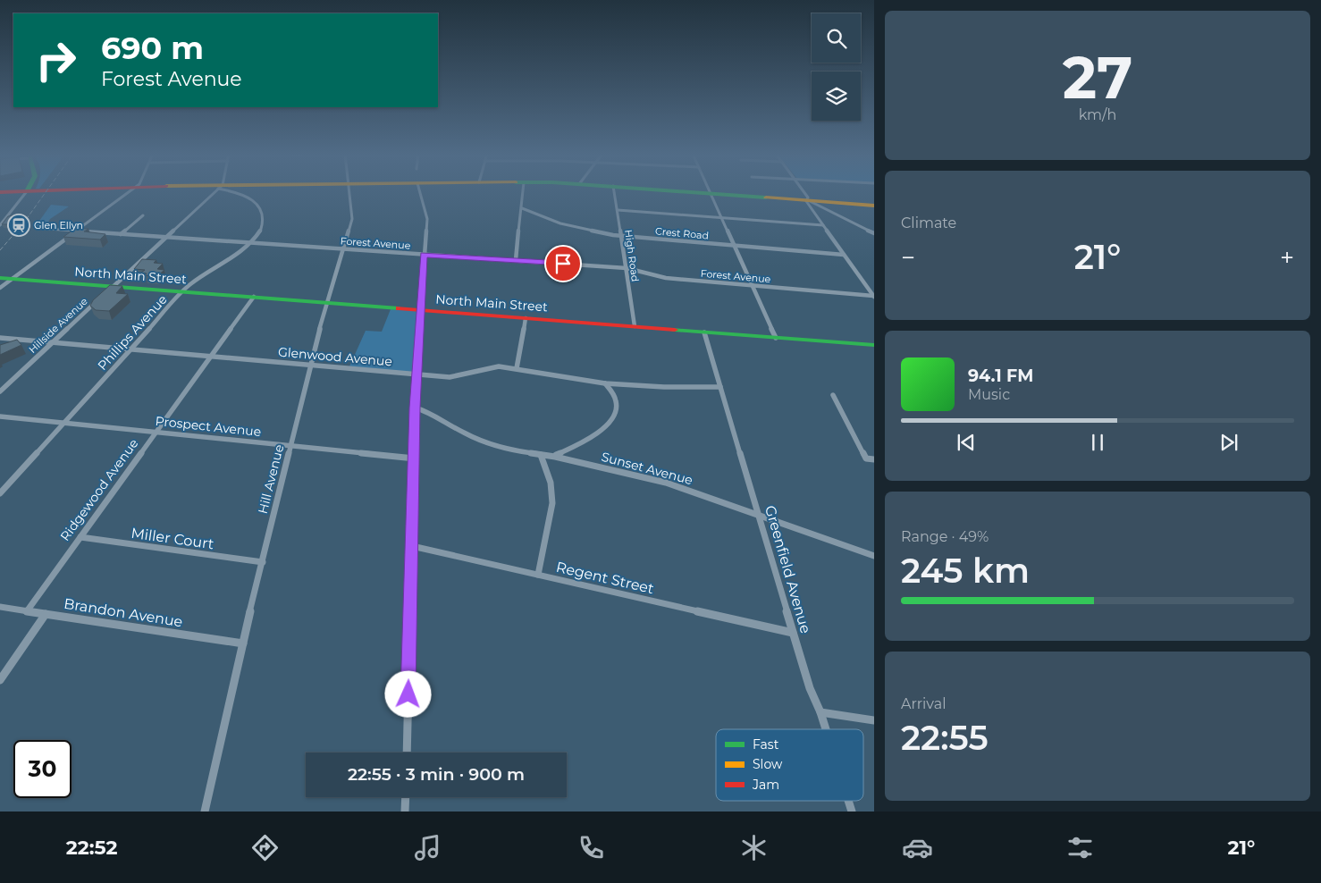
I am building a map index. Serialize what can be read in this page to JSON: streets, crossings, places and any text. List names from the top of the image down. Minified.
{"streets":{"street":["Crest Road","Forest Avenue","High Road","North Main Street","Hillside Avenue","Phillips Avenue","Glenwood Avenue","Prospect Avenue","Sunset Avenue","Hill Avenue","Ridgewood Avenue","Miller Court","Greenfield Avenue","Regent Street","Brandon Avenue"]},"crossings":[["Crest Road","High Road"],["Forest Avenue","High Road"],["Forest Avenue","Hillside Avenue"],["Forest Avenue","Phillips Avenue"],["Forest Avenue","Hill Avenue"],["High Road","North Main Street"],["North Main Street","Hillside Avenue"],["North Main Street","Phillips Avenue"],["North Main Street","Hill Avenue"],["North Main Street","Ridgewood Avenue"],["North Main Street","Greenfield Avenue"],["Hillside Avenue","Glenwood Avenue"],["Phillips Avenue","Glenwood Avenue"],["Phillips Avenue","Prospect Avenue"],["Glenwood Avenue","Hill Avenue"],["Glenwood Avenue","Ridgewood Avenue"],["Glenwood Avenue","Greenfield Avenue"],["Prospect Avenue","Hill Avenue"],["Prospect Avenue","Ridgewood Avenue"],["Sunset Avenue","Greenfield Avenue"],["Hill Avenue","Miller Court"],["Hill Avenue","Brandon Avenue"],["Ridgewood Avenue","Miller Court"],["Ridgewood Avenue","Brandon Avenue"],["Greenfield Avenue","Regent Street"]],"places":{"station":["Glen Ellyn"]},"legend":["Fast","Slow","Jam"],"page":{"tile":[["27","km/h"],"Climate",["Range · 49%","245 km"],["Arrival","22:55"]],"turn":["690 m","Forest Avenue"],"heat":["−","21°","+"],"song":["94.1 FM","Music"],"limit":"30","trip":"22:55 · 3 min · 900 m","tabs":["22:52","21°"]}}
